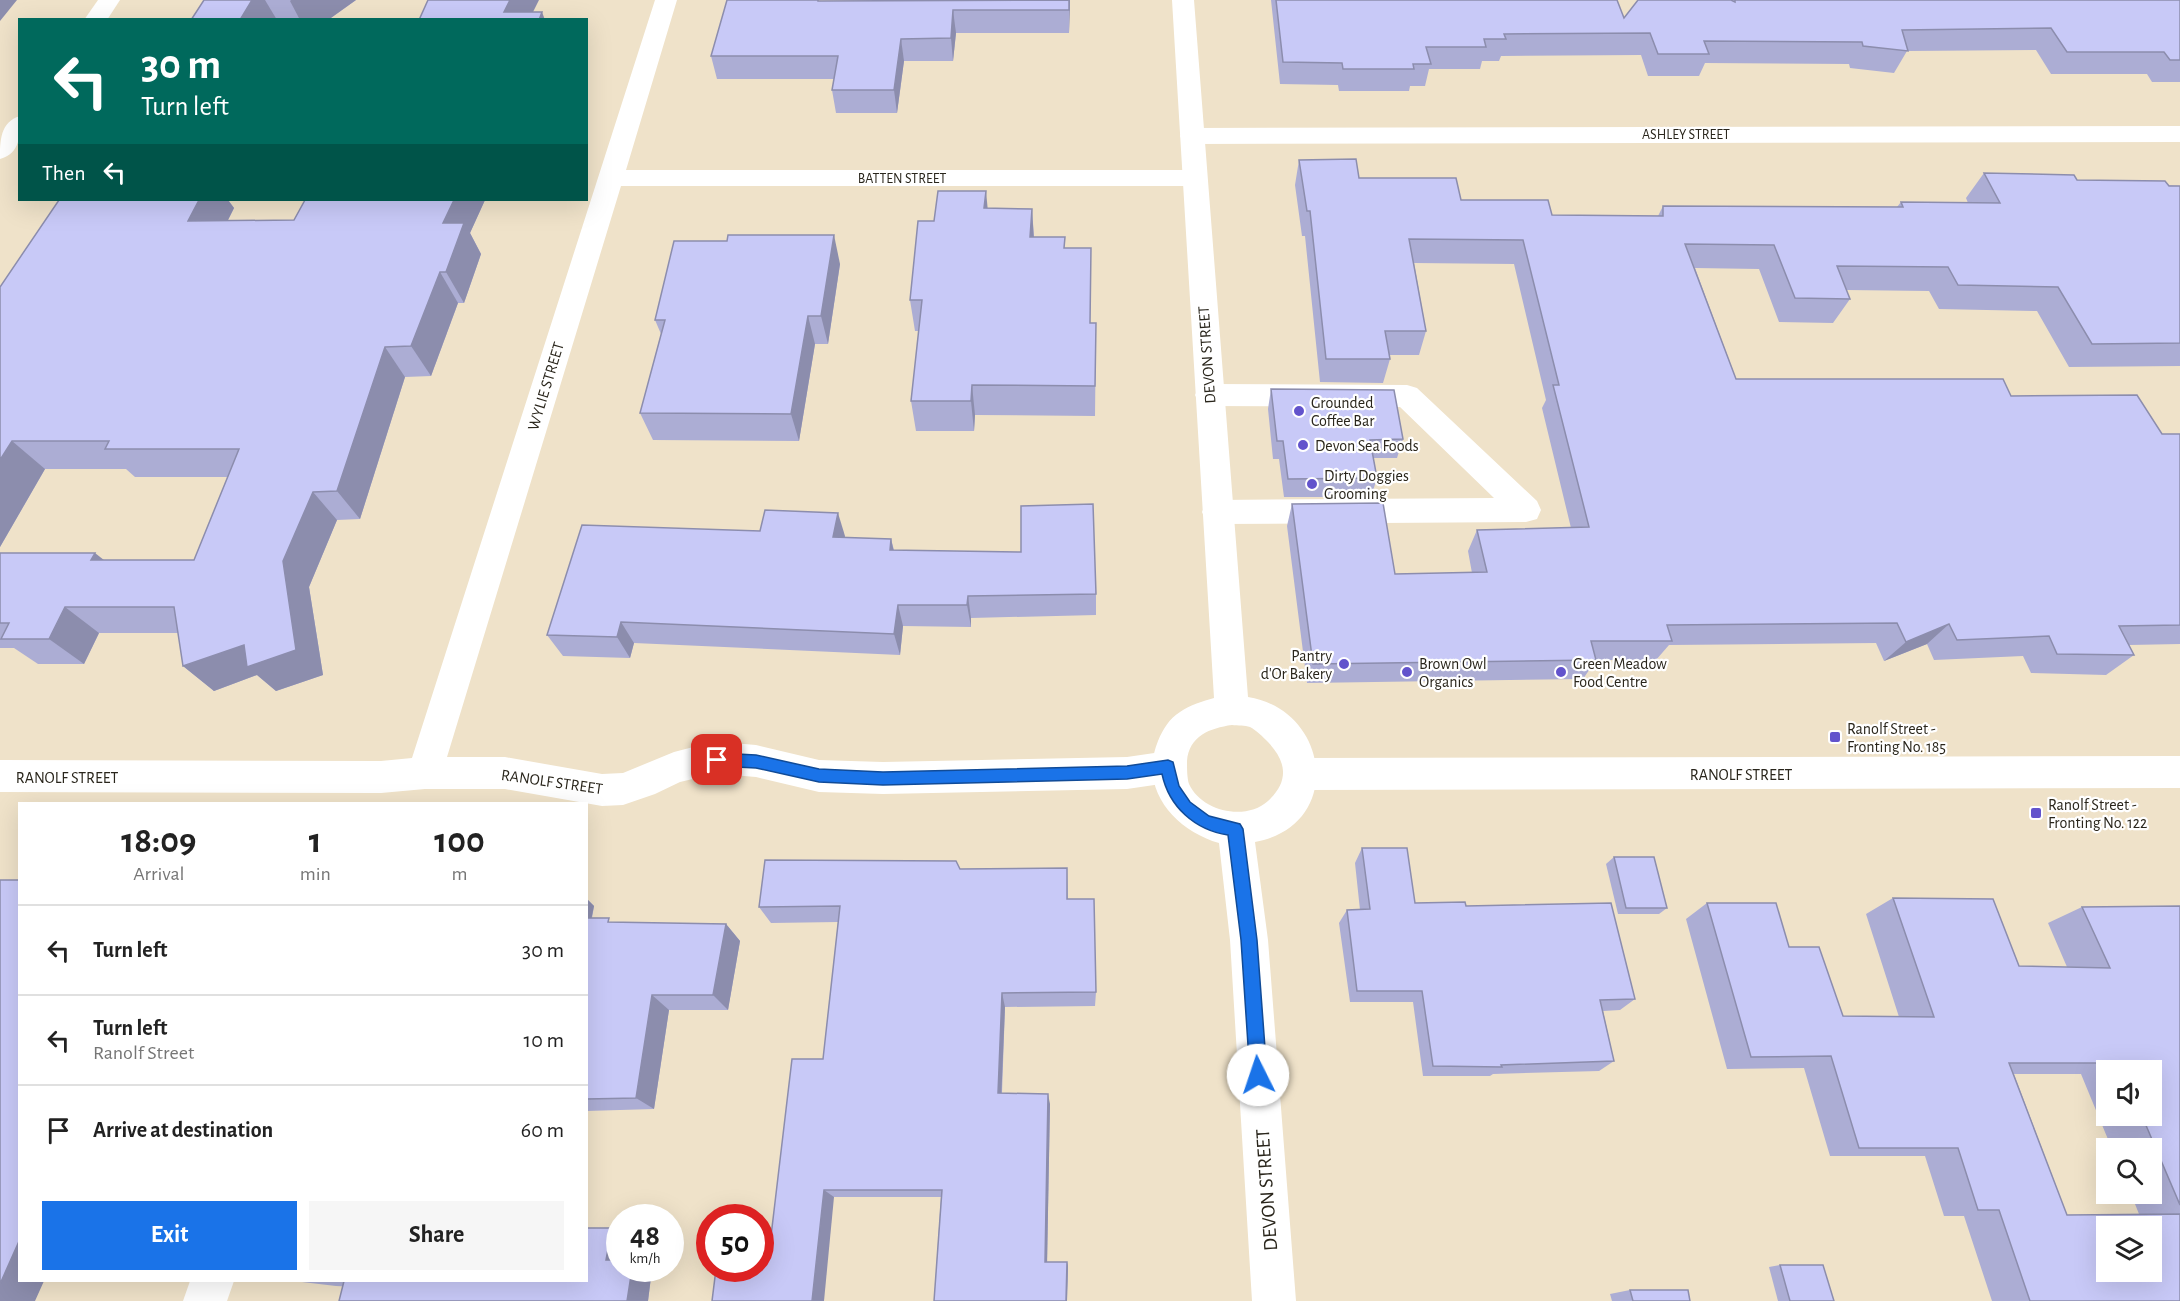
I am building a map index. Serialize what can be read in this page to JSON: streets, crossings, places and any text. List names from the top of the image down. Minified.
{"streets":{"street":["ASHLEY STREET","BATTEN STREET","DEVON STREET","WYLIE STREET","RANOLF STREET"]},"crossings":[["ASHLEY STREET","DEVON STREET"],["BATTEN STREET","DEVON STREET"],["BATTEN STREET","WYLIE STREET"],["DEVON STREET","RANOLF STREET"],["WYLIE STREET","RANOLF STREET"]],"places":{"other":["Grounded Coffee Bar","Devon Sea Foods","Dirty Doggies Grooming","Pantry d'Or Bakery","Brown Owl Organics","Green Meadow Food Centre"],"transit":["Ranolf Street - Fronting No. 185","Ranolf Street - Fronting No. 122"]},"page":{"turn":["30 m","Turn left"],"then":"Then","eta":["18:09","Arrival","1","min","100","m"],"list":[{"name":"Turn left","value":"30 m"},{"name":"Turn left","note":"Ranolf Street","value":"10 m"},{"name":"Arrive at destination","value":"60 m"}],"buttons":["Exit","Share"],"speed":"48 km/h","limit":"50"}}
